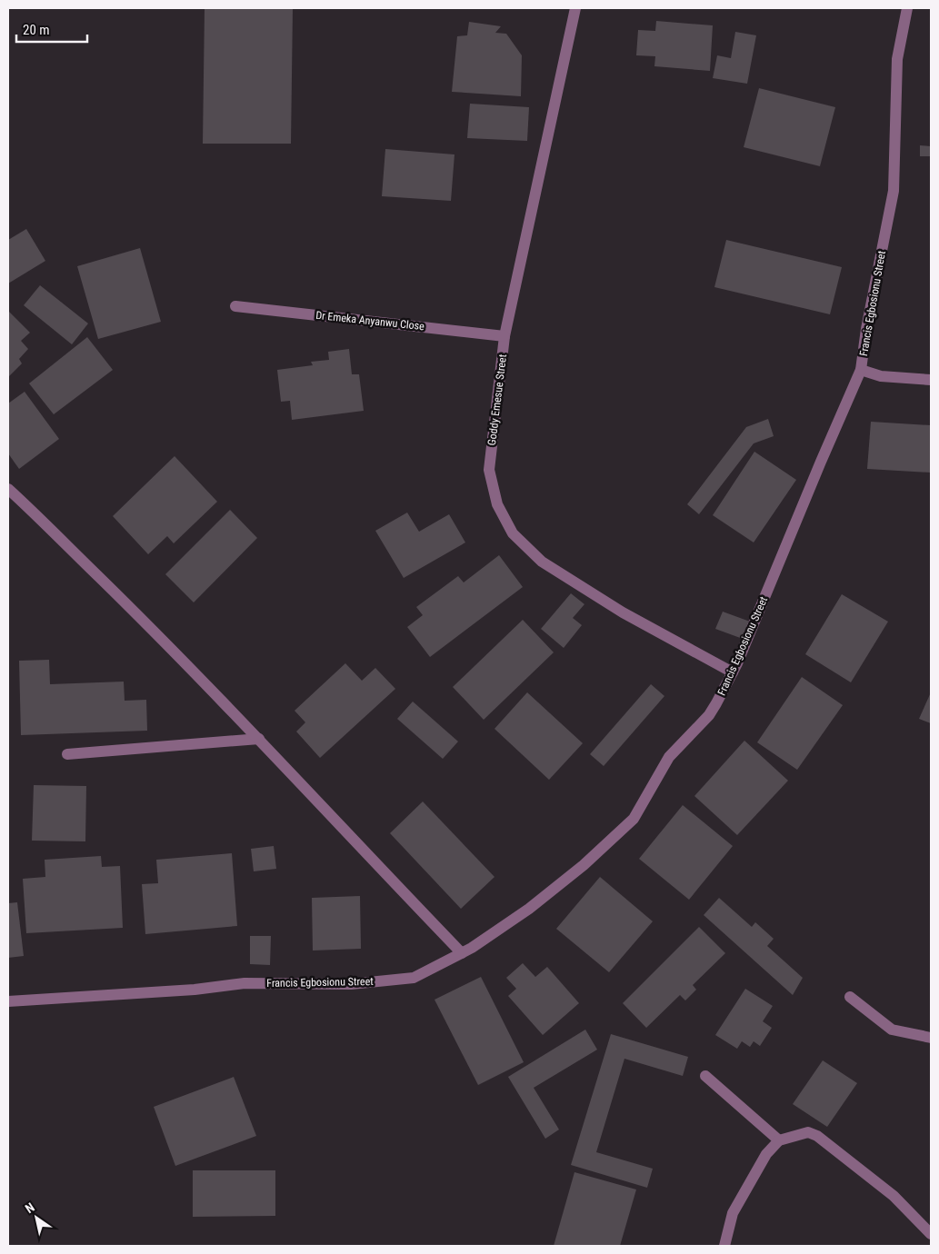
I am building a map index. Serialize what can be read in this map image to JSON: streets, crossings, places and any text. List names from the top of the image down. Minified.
{"streets":{"street":["Francis Egbosionu Street","Dr Emeka Anyanwu Close","Goddy Emesue Street"]},"crossings":[["Francis Egbosionu Street","Goddy Emesue Street"],["Dr Emeka Anyanwu Close","Goddy Emesue Street"]],"scale_bar":"20 m","north":"top left"}
